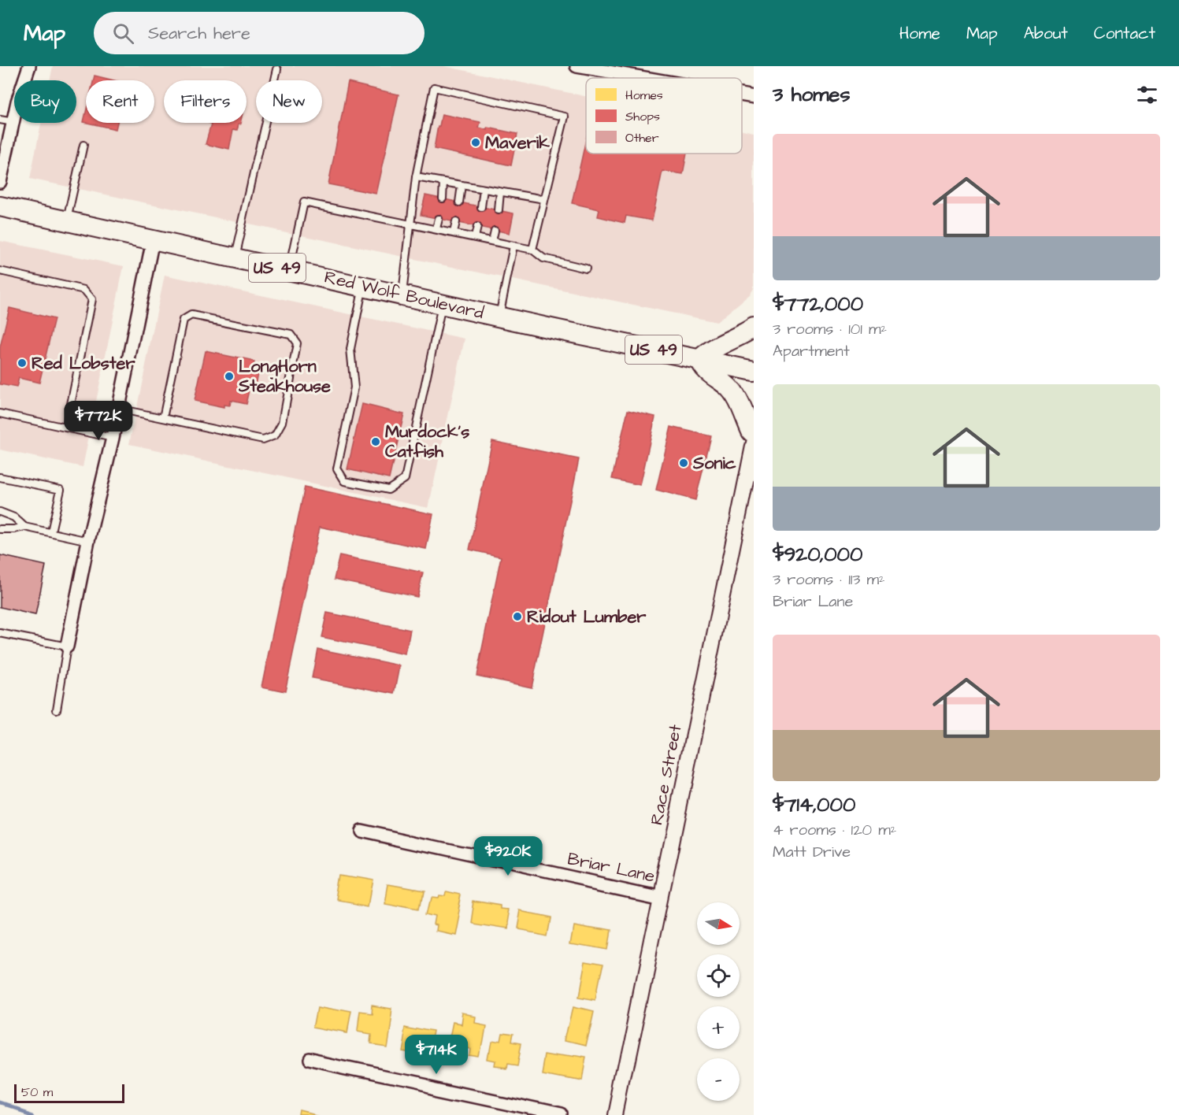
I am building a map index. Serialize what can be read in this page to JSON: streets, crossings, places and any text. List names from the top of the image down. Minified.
{"streets":{"highway":["US 49","Red Wolf Boulevard"],"street":["Race Street","Briar Lane"]},"crossings":[["Race Street","Briar Lane"]],"places":["Maverik","Red Lobster","LongHorn Steakhouse","Murdock's Catfish","Sonic","Ridout Lumber"],"legend":["Homes","Shops","Other"],"scale_bar":"50 m","north":"right","page":{"header":"Map","search":"Search here","nav":["Home","Map","About","Contact"],"heading":"3 homes","chip":["Buy","Rent","Filters","New"],"list":[{"name":"$772,000","note":"3 rooms · 101 m² · Apartment"},{"name":"$920,000","note":"3 rooms · 113 m² · Briar Lane"},{"name":"$714,000","note":"4 rooms · 120 m² · Matt Drive"}],"price":["$772K","$920K","$714K"],"map_buttons":["+","−"],"scale":"50 m"}}
